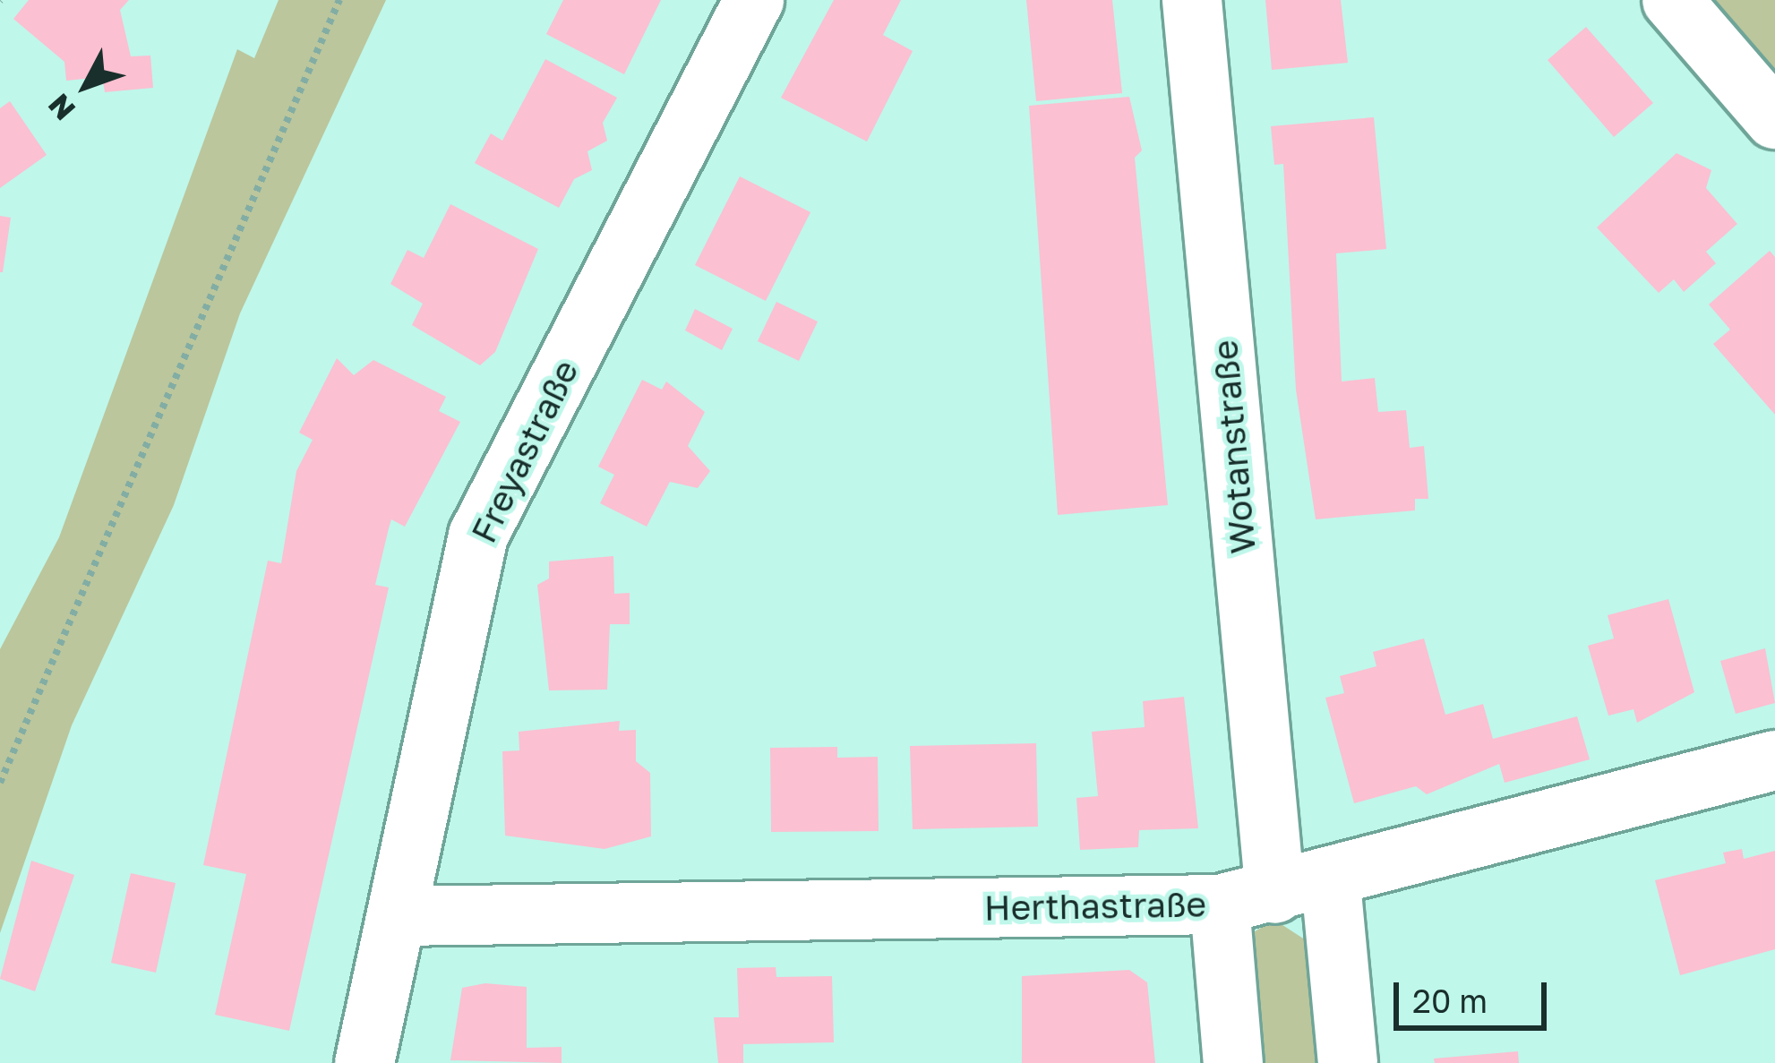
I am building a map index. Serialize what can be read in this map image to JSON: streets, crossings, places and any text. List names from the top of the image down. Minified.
{"streets":{"street":["Wotanstraße","Freyastraße","Herthastraße"]},"crossings":[["Wotanstraße","Herthastraße"],["Freyastraße","Herthastraße"]],"scale_bar":"20 m","north":"bottom left"}
